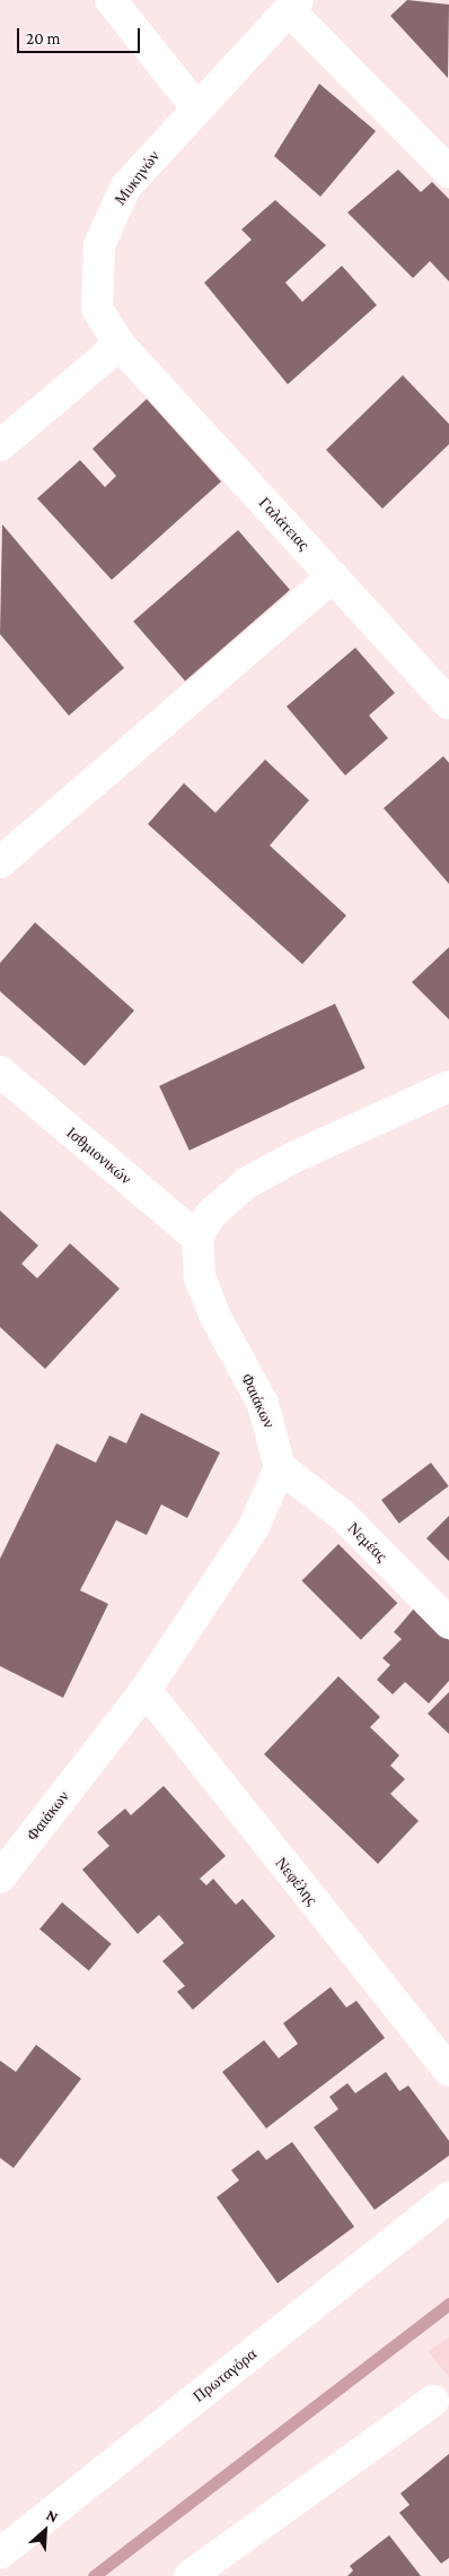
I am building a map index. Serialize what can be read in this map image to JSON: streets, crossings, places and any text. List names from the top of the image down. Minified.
{"streets":{"street":["Μυκηνών","Γαλάτειας","Ισθμιονικών","Φαιάκων","Νεμέας","Νεφέλης","Πρωταγόρα"]},"crossings":[["Μυκηνών","Γαλάτειας"],["Ισθμιονικών","Φαιάκων"],["Φαιάκων","Νεμέας"],["Φαιάκων","Νεφέλης"]],"scale_bar":"20 m","north":"top right"}
